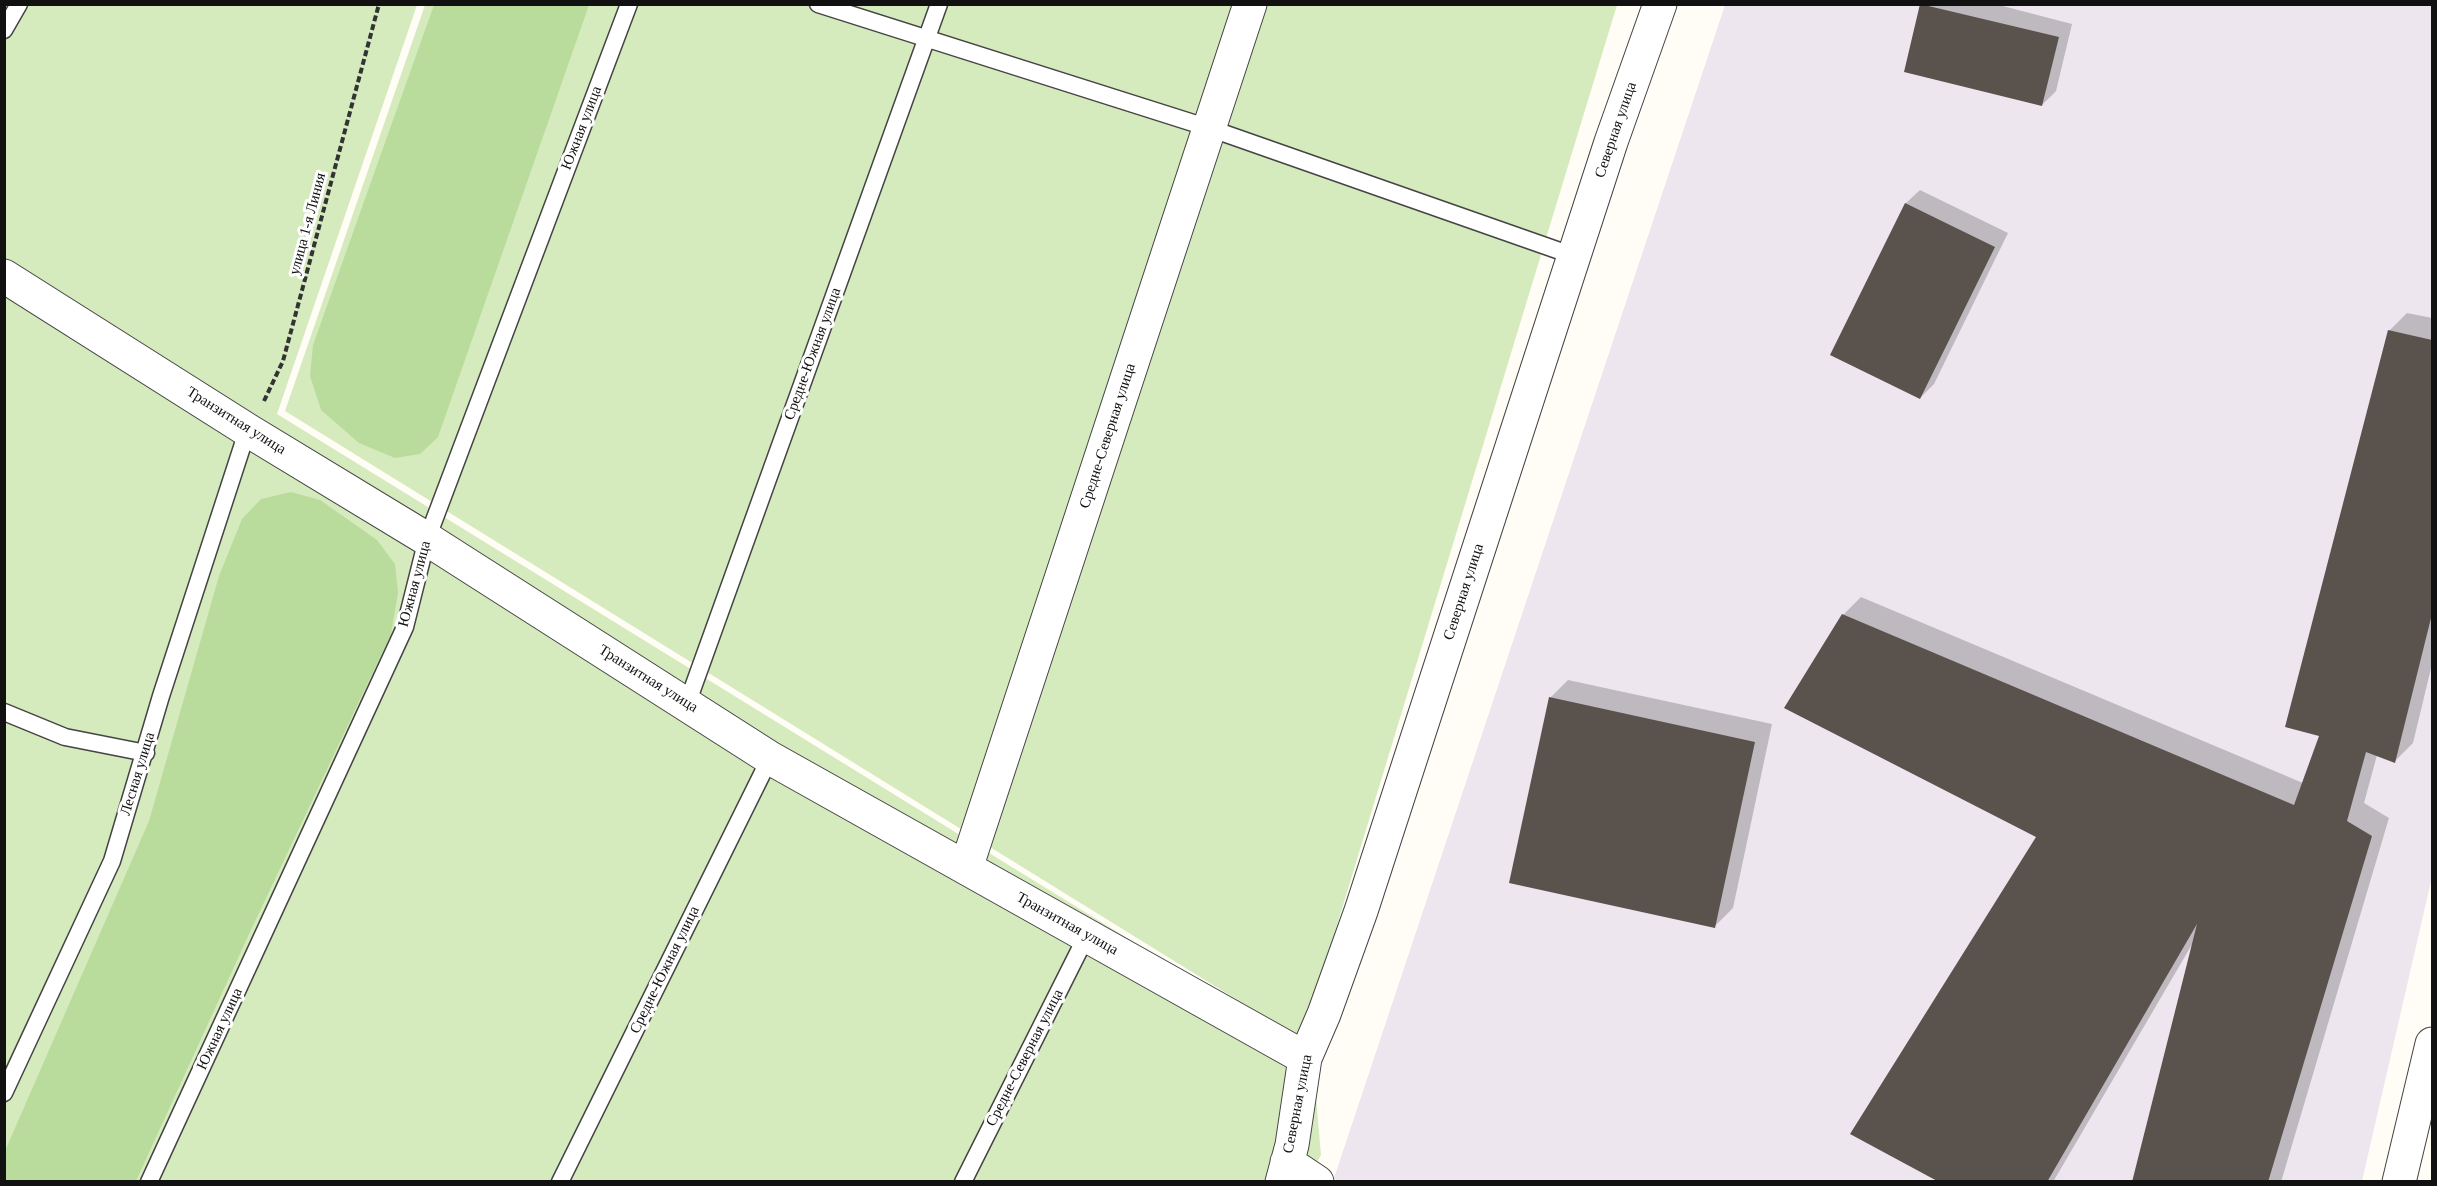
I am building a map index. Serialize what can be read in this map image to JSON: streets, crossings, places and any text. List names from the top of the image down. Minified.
{"streets":{"street":["Северная улица","Транзитная улица","Средне-Северная улица"],"lane":["Южная улица","Средне-Южная улица","Лесная улица"],"path":["улица 1-я Линия"]},"crossings":[["Южная улица","Транзитная улица"],["Северная улица","Транзитная улица"],["улица 1-я Линия","Транзитная улица"],["улица 1-я Линия","Лесная улица"],["Средне-Южная улица","Транзитная улица"],["Транзитная улица","Средне-Северная улица"],["Транзитная улица","Лесная улица"]]}
